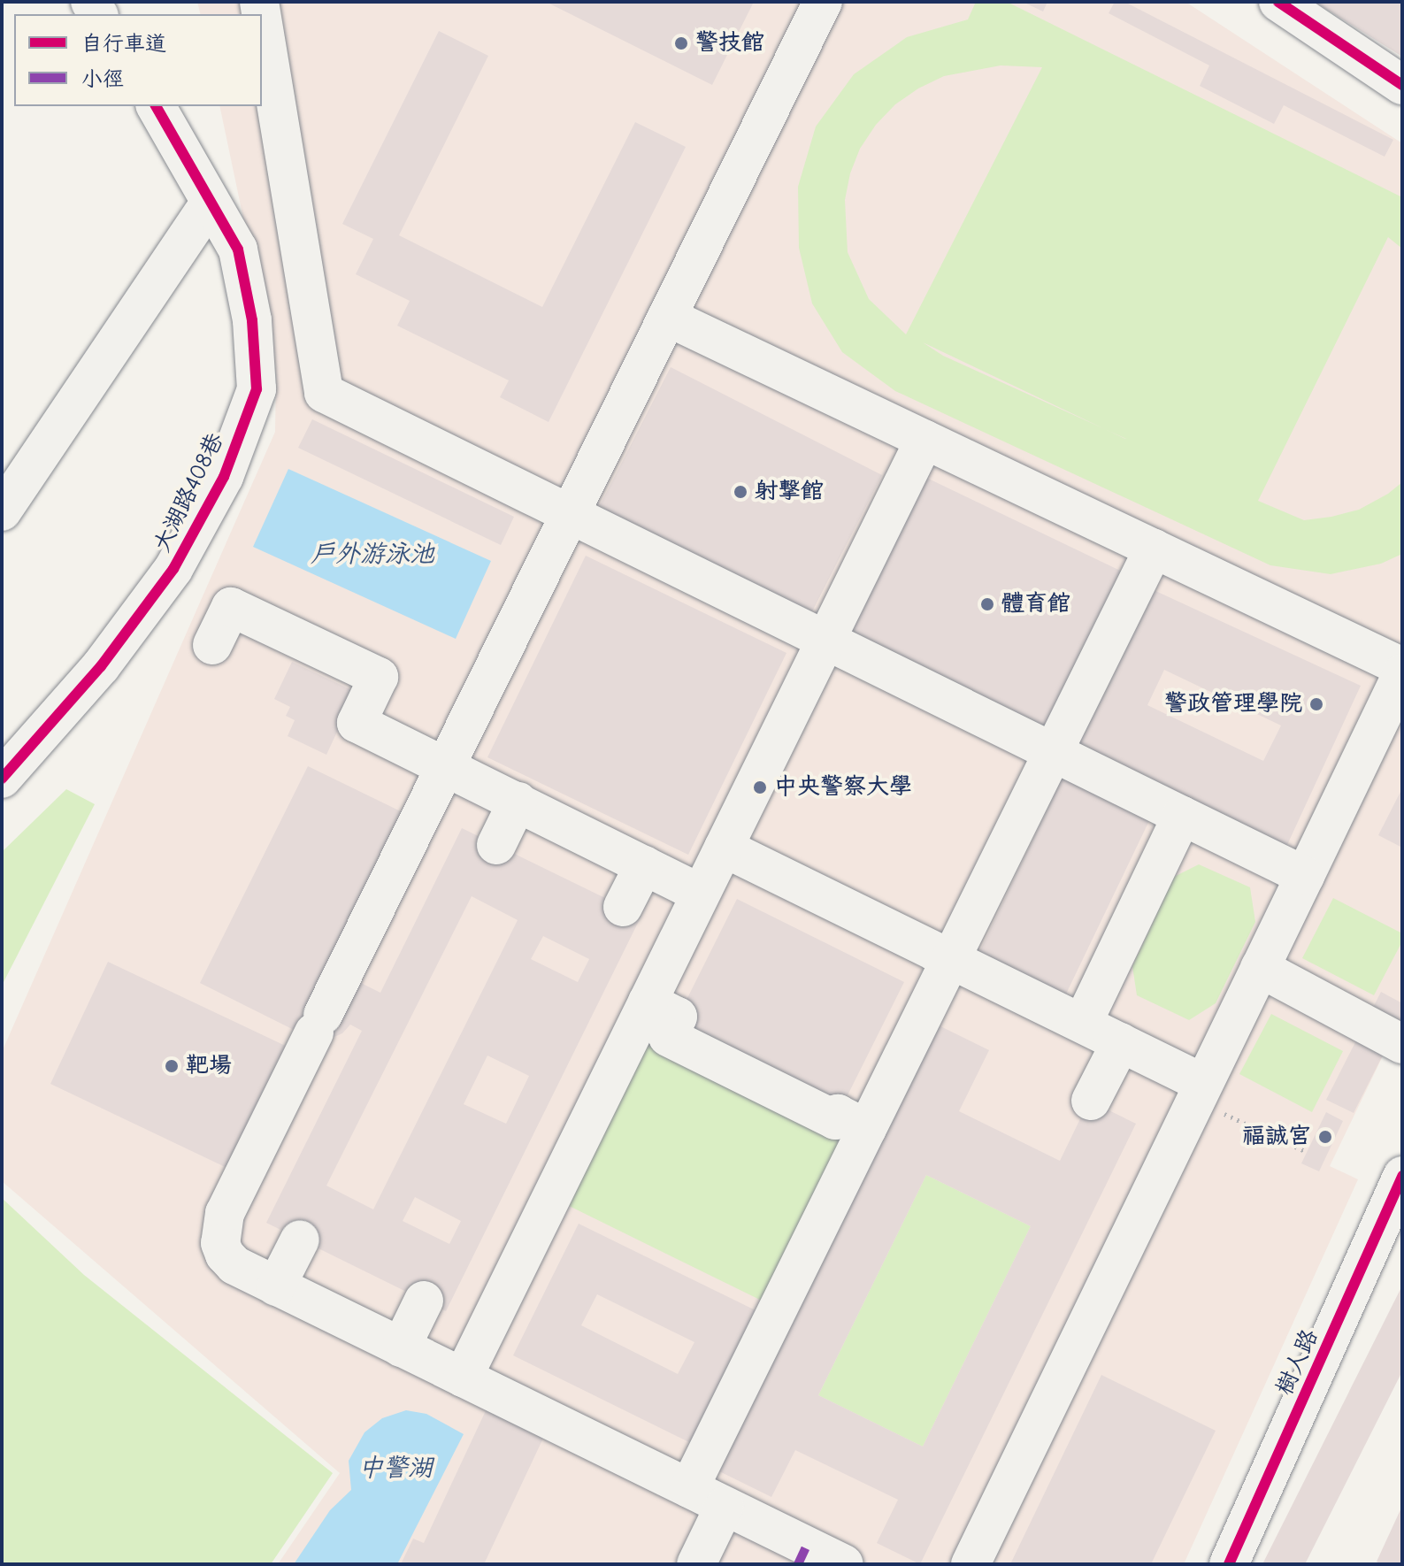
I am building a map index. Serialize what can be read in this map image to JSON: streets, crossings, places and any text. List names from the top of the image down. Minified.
{"streets":{"street":["大湖路408巷","樹人路"]},"water":["戶外游泳池","中警湖"],"places":["警技館","射撃館","體育館","警政管理學院","中央警察大學","靶場","福誠宮"],"legend":["自行車道","小徑"]}
